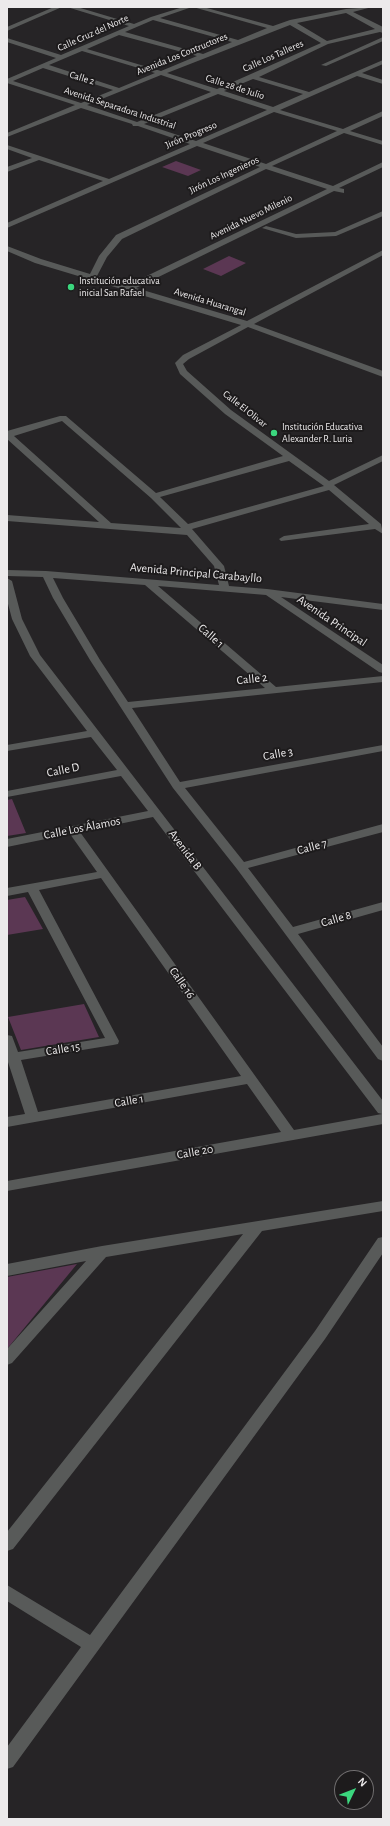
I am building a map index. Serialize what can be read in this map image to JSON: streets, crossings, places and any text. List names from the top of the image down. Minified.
{"streets":{"street":["Calle Cruz del Norte","Avenida Los Contructores","Calle Los Talleres","Calle 2","Calle 28 de Julio","Avenida Separadora Industrial","Jirón Progreso","Jirón Los Ingenieros","Avenida Nuevo Milenio","Avenida Huarangal","Calle El Olivar","Avenida Principal Carabayllo","Avenida Principal","Calle 1","Calle 3","Calle D","Calle Los Álamos","Calle 7","Avenida B","Calle 8","Calle 16","Calle 15","Calle 20"]},"crossings":[["Calle Cruz del Norte","Calle 2"],["Calle Cruz del Norte","Calle 28 de Julio"],["Calle Cruz del Norte","Avenida Separadora Industrial"],["Avenida Los Contructores","Calle 2"],["Avenida Los Contructores","Calle 28 de Julio"],["Avenida Los Contructores","Avenida Separadora Industrial"],["Calle Los Talleres","Calle 28 de Julio"],["Calle Los Talleres","Avenida Separadora Industrial"],["Calle 2","Calle 1"],["Calle 28 de Julio","Jirón Progreso"],["Calle 28 de Julio","Jirón Los Ingenieros"],["Avenida Separadora Industrial","Jirón Progreso"],["Avenida Separadora Industrial","Jirón Los Ingenieros"],["Avenida Separadora Industrial","Avenida Nuevo Milenio"],["Jirón Los Ingenieros","Avenida Huarangal"],["Avenida Nuevo Milenio","Avenida Huarangal"],["Avenida Huarangal","Calle El Olivar"],["Avenida Principal Carabayllo","Avenida Principal"],["Avenida Principal Carabayllo","Calle 1"],["Calle 1","Calle 16"],["Calle D","Avenida B"],["Calle Los Álamos","Avenida B"],["Calle Los Álamos","Calle 16"],["Calle 16","Calle 20"]],"places":["Institución educativa inicial San Rafael","Institución Educativa Alexander R. Luria"],"north":"top right"}
